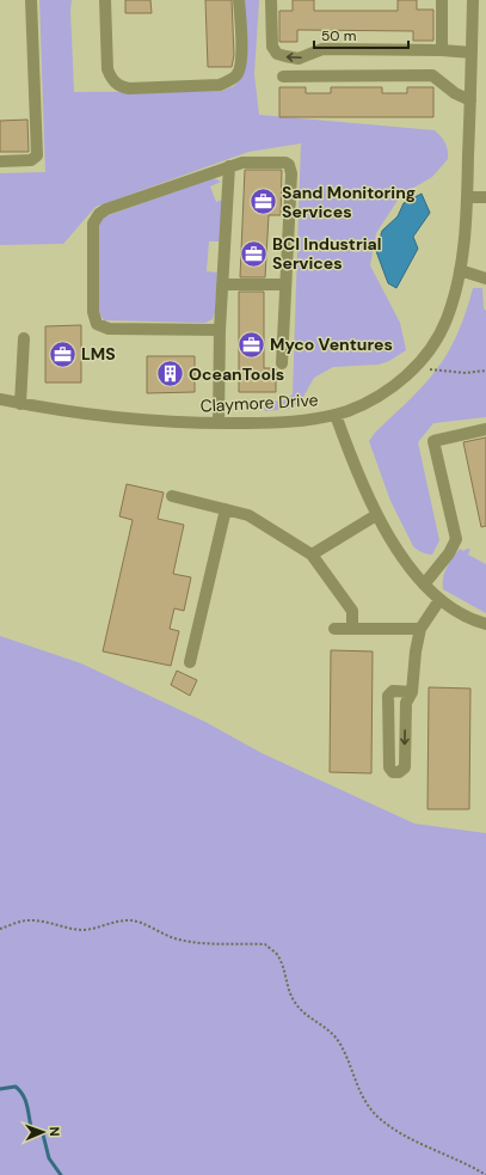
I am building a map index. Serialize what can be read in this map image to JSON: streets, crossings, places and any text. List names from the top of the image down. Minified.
{"streets":{"street":["Claymore Drive"]},"places":{"office":["Sand Monitoring Services","BCI Industrial Services","Myco Ventures","LMS"],"building":["OceanTools"]},"scale_bar":"50 m","north":"right"}
